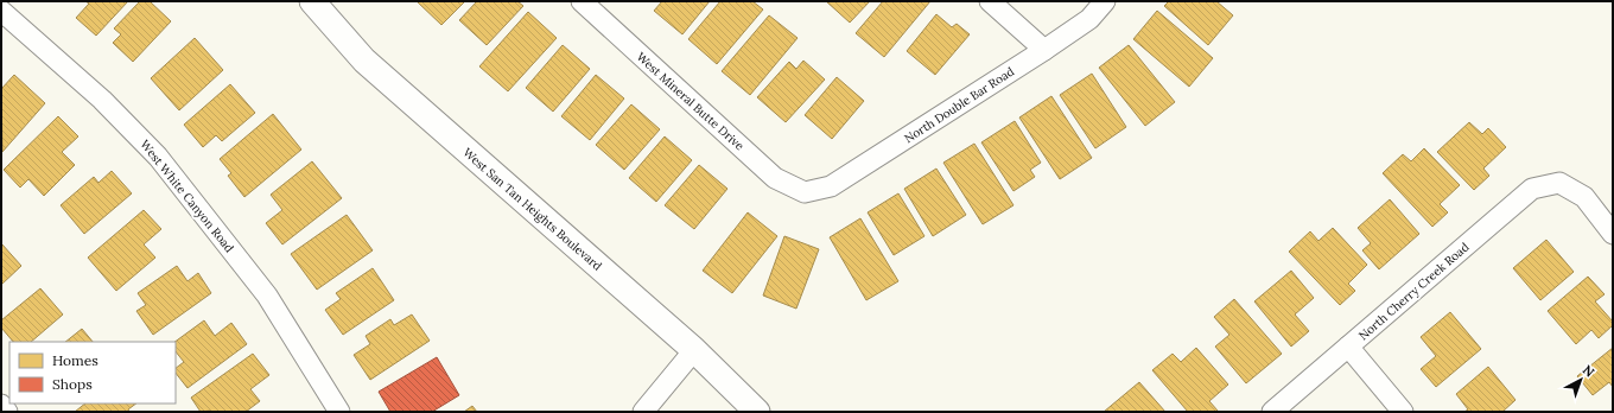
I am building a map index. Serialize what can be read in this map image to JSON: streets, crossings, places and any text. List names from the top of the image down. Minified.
{"streets":{"street":["West Mineral Butte Drive","North Double Bar Road","West White Canyon Road","West San Tan Heights Boulevard","North Cherry Creek Road"]},"crossings":[["West Mineral Butte Drive","North Double Bar Road"]],"legend":["Homes","Shops"],"north":"top right"}
